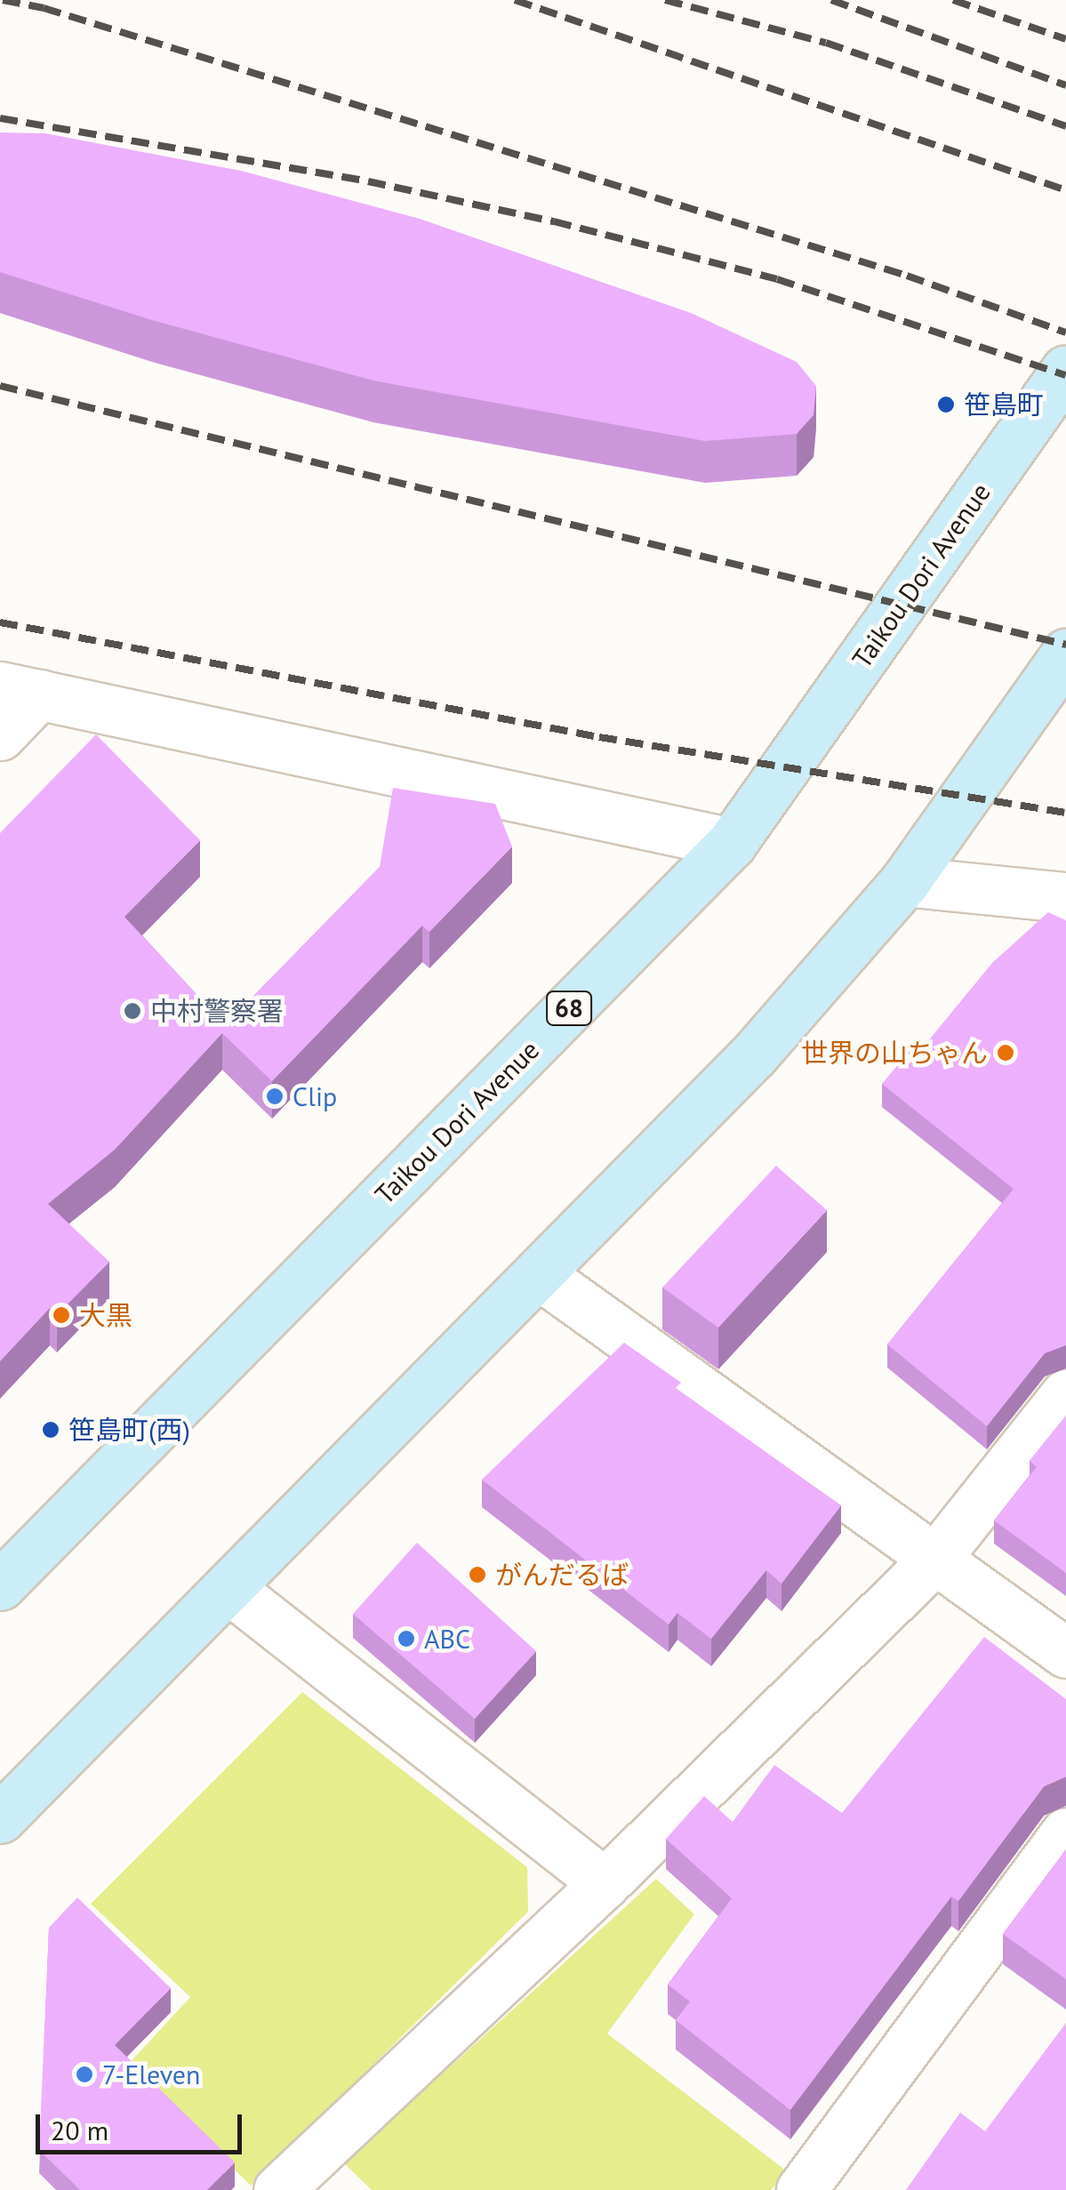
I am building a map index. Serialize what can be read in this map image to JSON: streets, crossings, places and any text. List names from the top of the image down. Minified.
{"streets":{"main road":["Taikou Dori Avenue","68"]},"places":["笹島町","中村警察署","世界の山ちゃん","Clip","大黒","笹島町(西)","がんだるば","ABC","7-Eleven"],"scale_bar":"20 m"}
